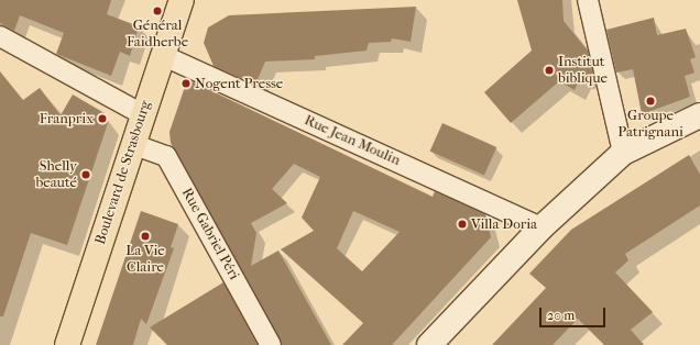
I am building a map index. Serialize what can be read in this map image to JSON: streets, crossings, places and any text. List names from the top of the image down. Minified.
{"streets":{"main road":["Boulevard de Strasbourg"],"street":["Rue Jean Moulin","Rue Gabriel Péri"]},"crossings":[["Rue Jean Moulin","Boulevard de Strasbourg"],["Boulevard de Strasbourg","Rue Gabriel Péri"]],"places":["Général Faidherbe","Institut biblique","Nogent Presse","Groupe Patrignani","Franprix","Shelly beauté","Villa Doria","La Vie Claire"],"scale_bar":"20 m"}
